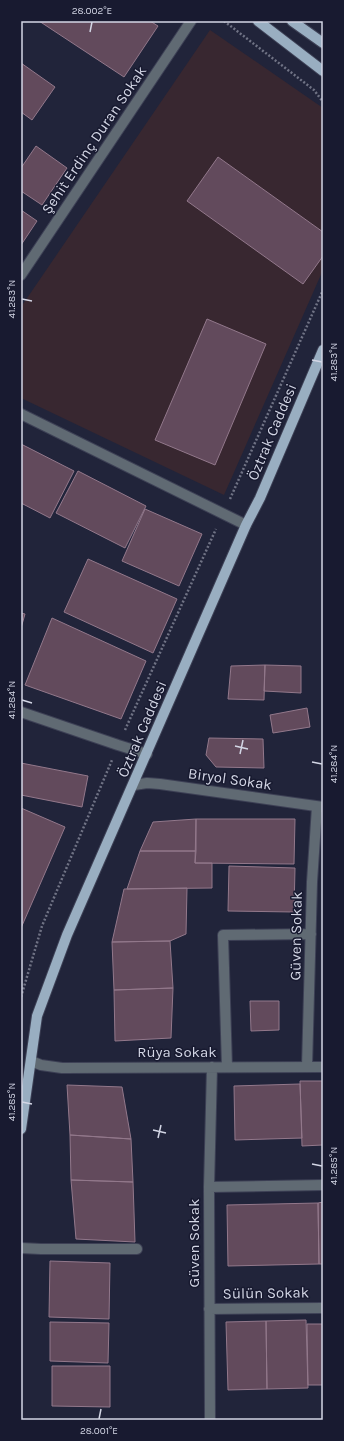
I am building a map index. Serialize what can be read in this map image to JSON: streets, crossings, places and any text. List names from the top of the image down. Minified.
{"streets":{"main road":["Öztrak Caddesi"],"street":["Şehit Erdinç Duran Sokak","Biryol Sokak","Güven Sokak","Rüya Sokak","Sülün Sokak"]},"crossings":[["Öztrak Caddesi","Biryol Sokak"],["Öztrak Caddesi","Rüya Sokak"],["Biryol Sokak","Güven Sokak"],["Güven Sokak","Rüya Sokak"],["Güven Sokak","Sülün Sokak"]],"coordinates":["28.002°E","41.283°N","41.284°N","41.285°N","28.001°E"]}
